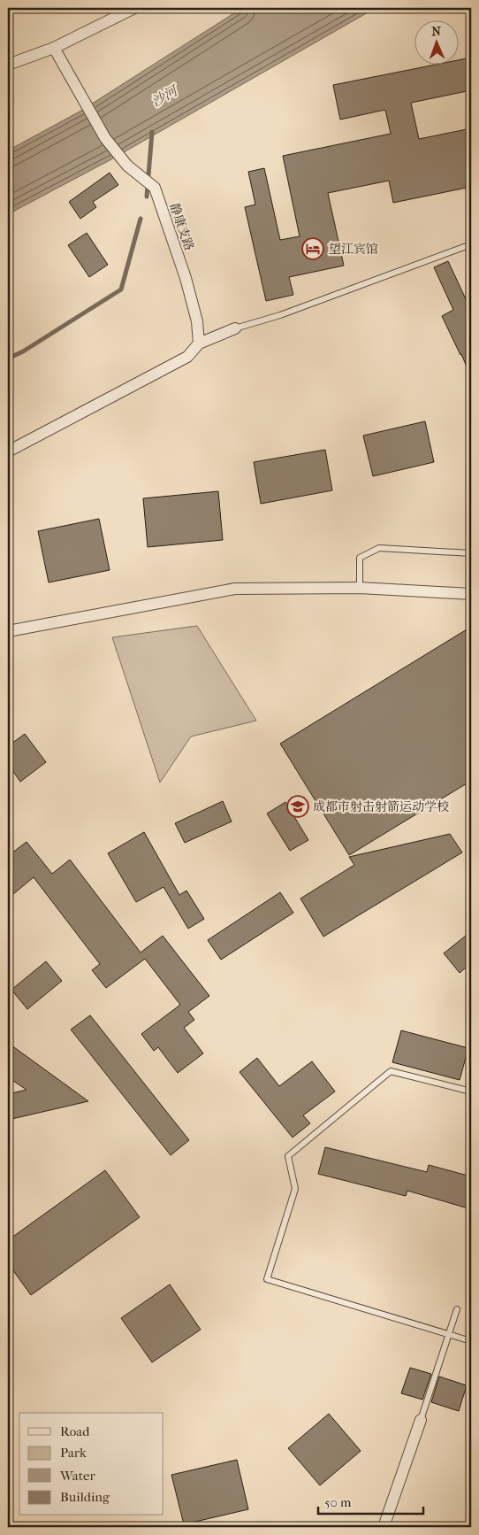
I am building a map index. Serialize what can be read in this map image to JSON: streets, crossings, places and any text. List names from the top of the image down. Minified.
{"streets":{"street":["静康支路"]},"water":["沙河"],"places":{"hotel":["望江宾馆"],"school or university":["成都市射击射箭运动学校"]},"legend":["Road","Park","Water","Building"],"scale_bar":"50 m","north":"top"}
